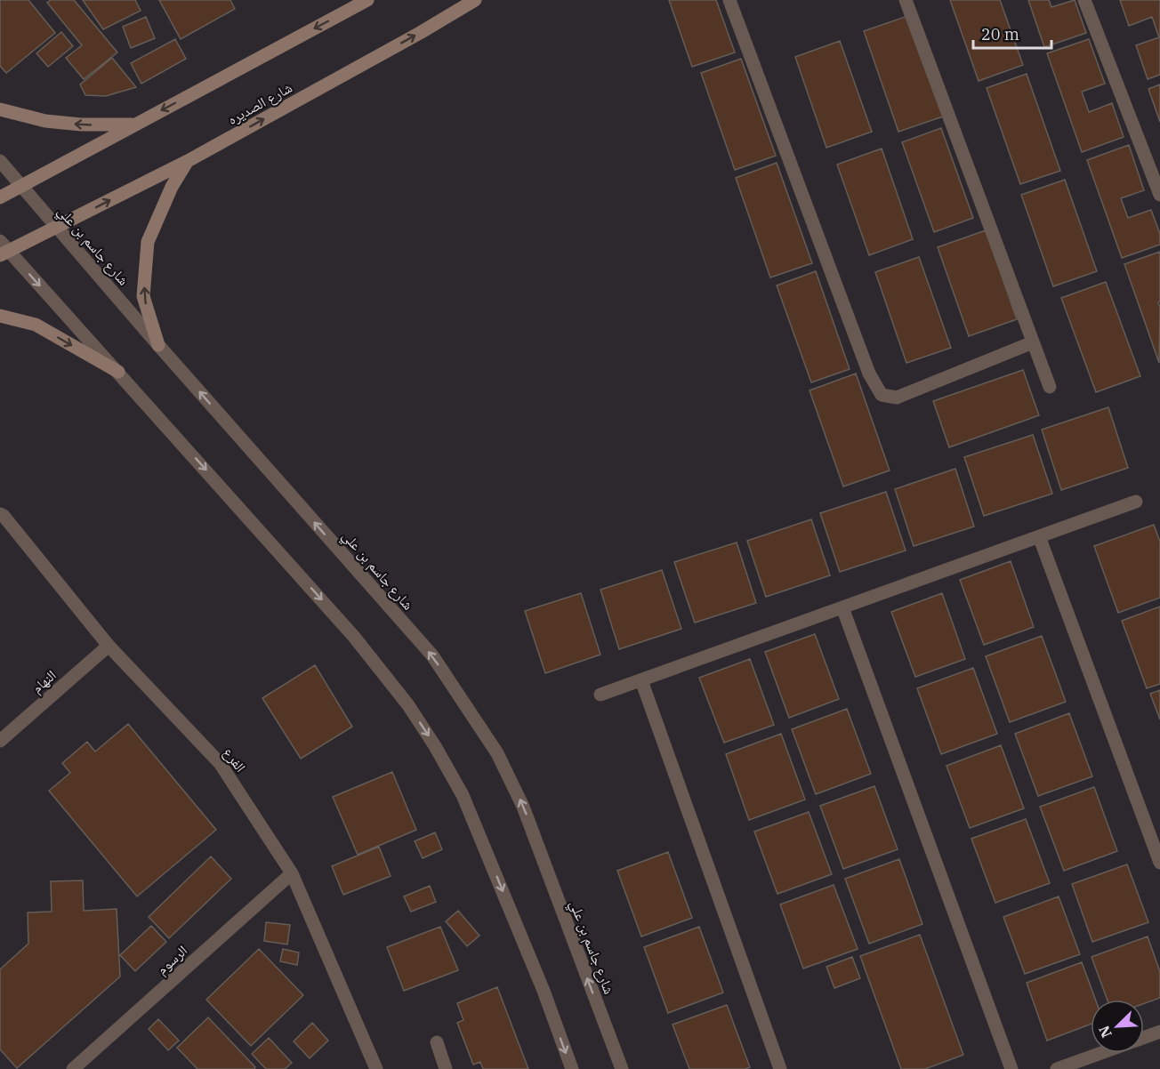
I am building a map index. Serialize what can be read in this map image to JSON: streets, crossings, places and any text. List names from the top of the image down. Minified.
{"streets":{"main road":["شارع الصديره"],"street":["شارع جاسم بن علي","النهام","الفرع","الرسوم"]},"crossings":[["شارع الصديره","شارع جاسم بن علي"],["النهام","الفرع"],["الفرع","الرسوم"]],"scale_bar":"20 m","north":"bottom left"}
